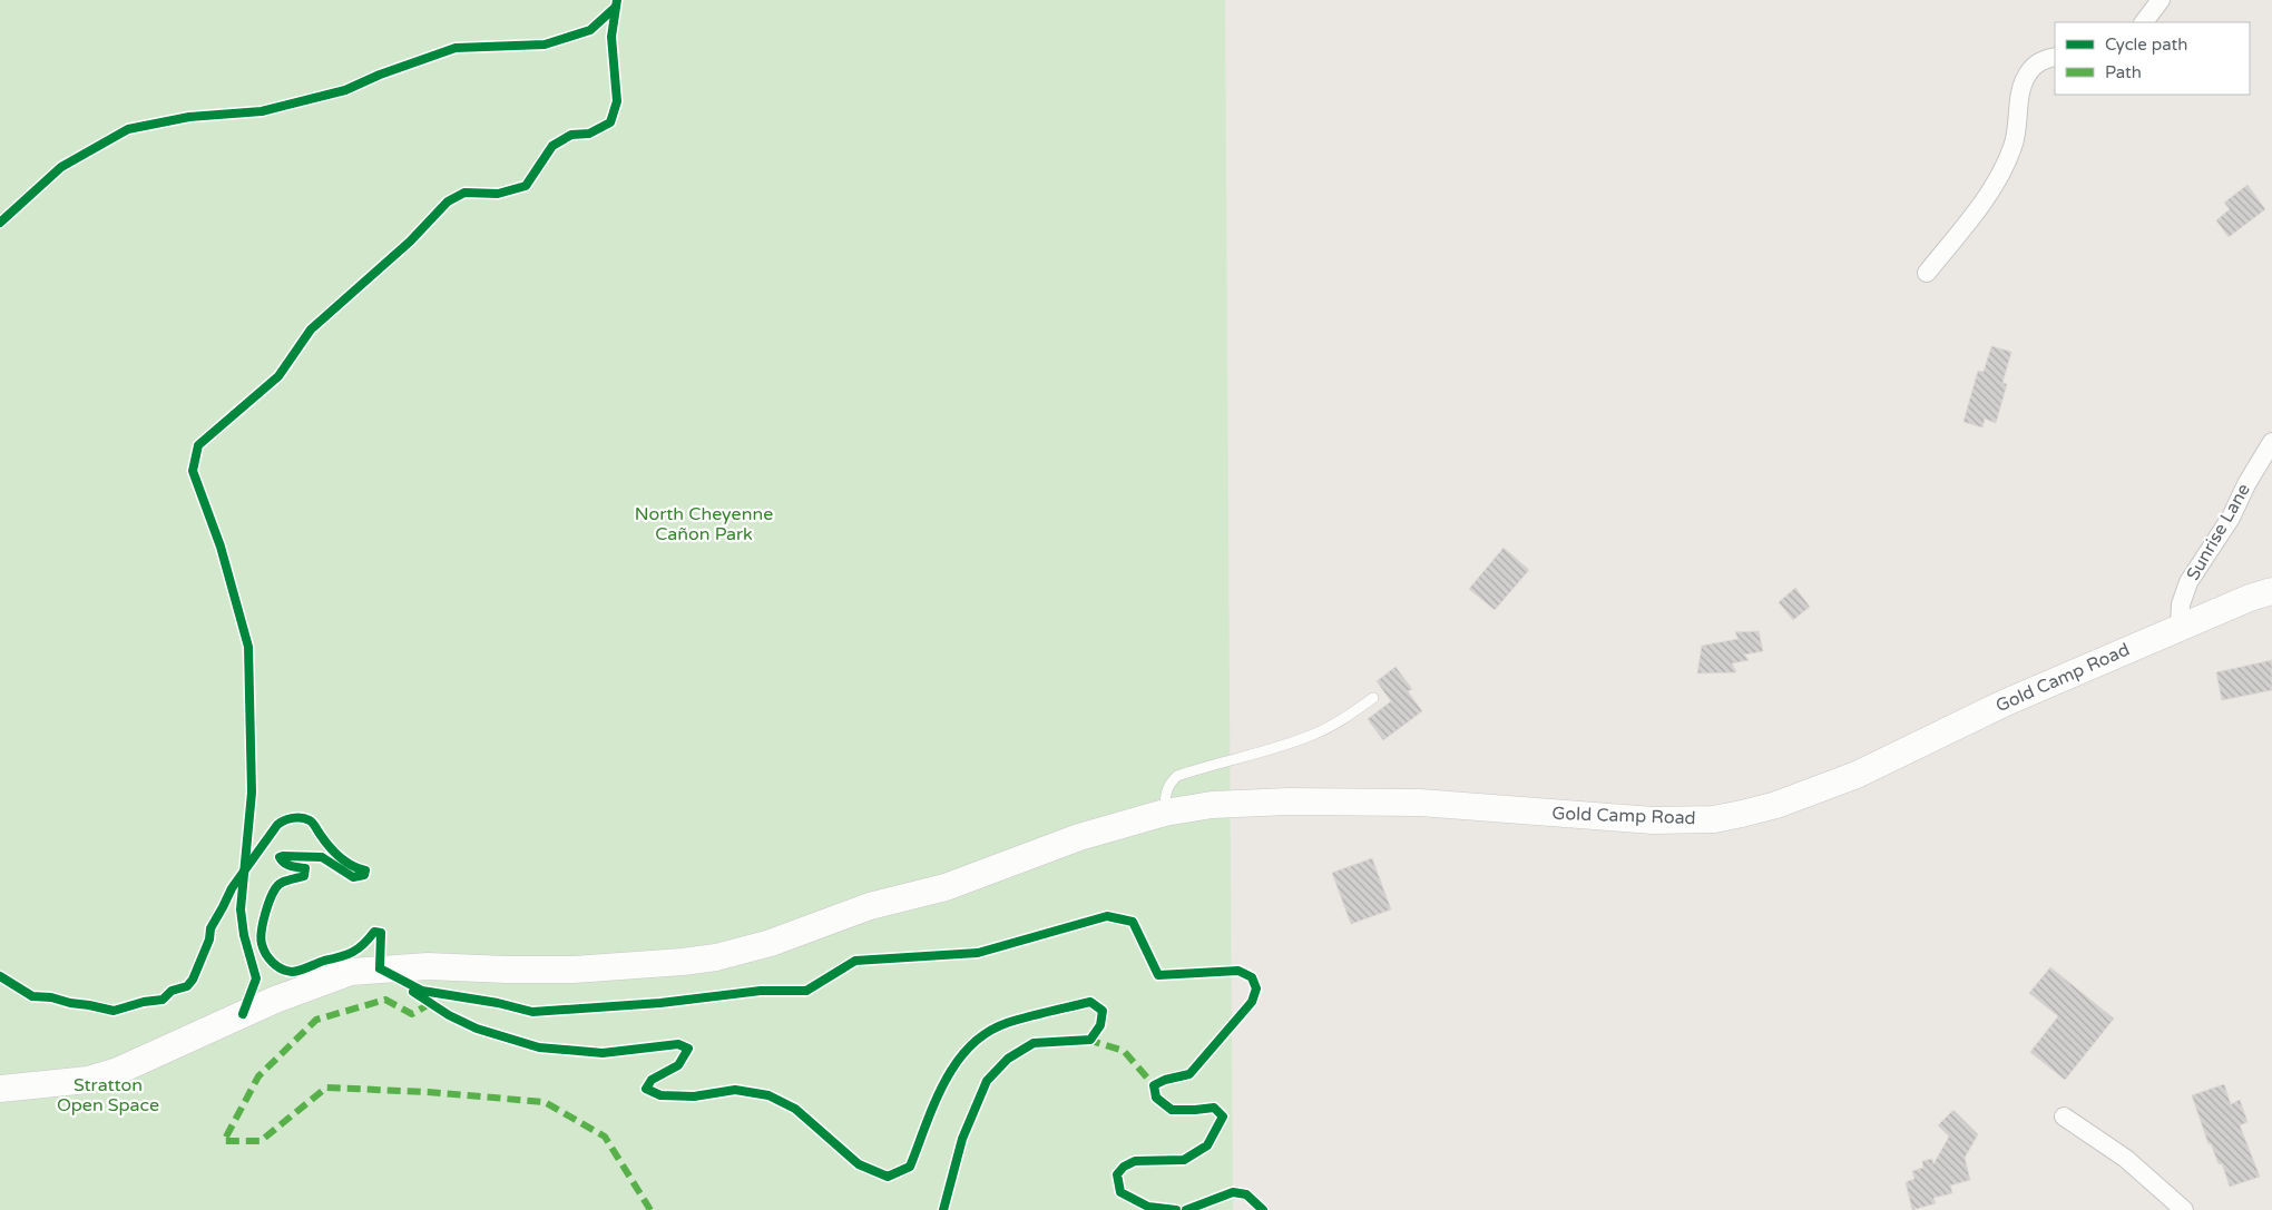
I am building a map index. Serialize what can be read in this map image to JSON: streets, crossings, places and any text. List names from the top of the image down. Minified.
{"streets":{"street":["Sunrise Lane","Gold Camp Road"]},"crossings":[["Sunrise Lane","Gold Camp Road"]],"parks":["North Cheyenne Cañon Park","Stratton Open Space"],"legend":["Cycle path","Path"]}
